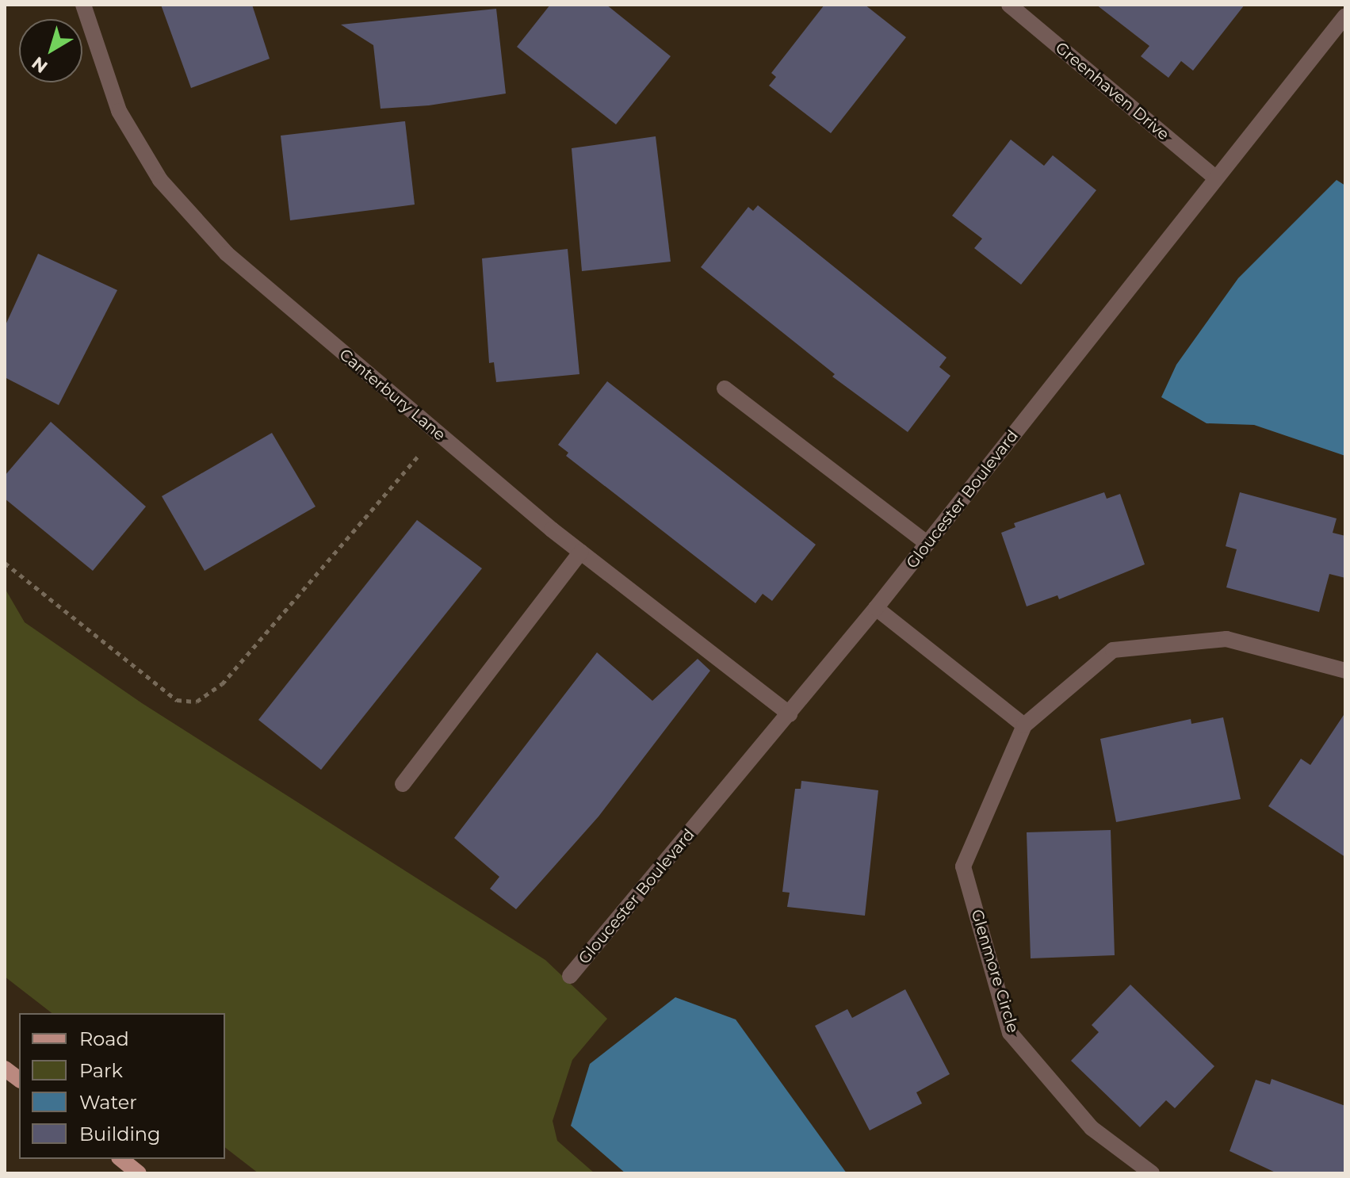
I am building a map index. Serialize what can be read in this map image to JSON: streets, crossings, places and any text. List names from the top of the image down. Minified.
{"streets":{"street":["Greenhaven Drive","Canterbury Lane","Gloucester Boulevard","Glenmore Circle"]},"crossings":[["Greenhaven Drive","Gloucester Boulevard"],["Canterbury Lane","Gloucester Boulevard"]],"legend":["Road","Park","Water","Building"],"north":"bottom left"}
